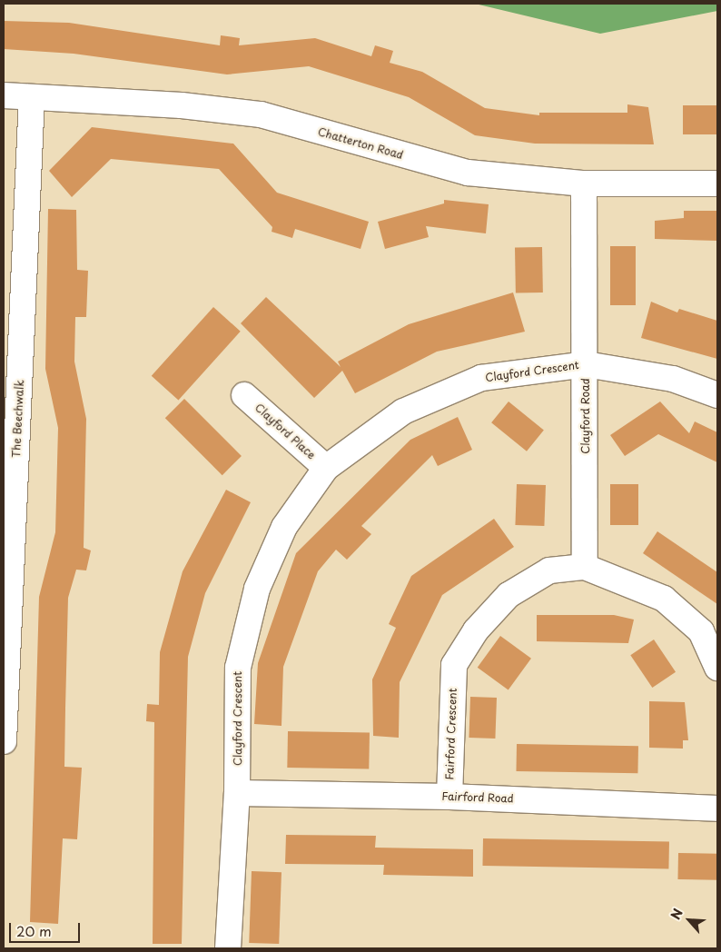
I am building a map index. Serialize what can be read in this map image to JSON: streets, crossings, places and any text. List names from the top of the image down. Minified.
{"streets":{"street":["Chatterton Road","Clayford Crescent","Clayford Road","The Beechwalk","Clayford Place","Fairford Crescent","Fairford Road"]},"crossings":[["Chatterton Road","Clayford Road"],["Chatterton Road","The Beechwalk"],["Clayford Crescent","Clayford Road"],["Clayford Crescent","Clayford Place"],["Clayford Crescent","Fairford Road"],["Clayford Road","Fairford Crescent"],["Fairford Crescent","Fairford Road"]],"scale_bar":"20 m","north":"top left"}
